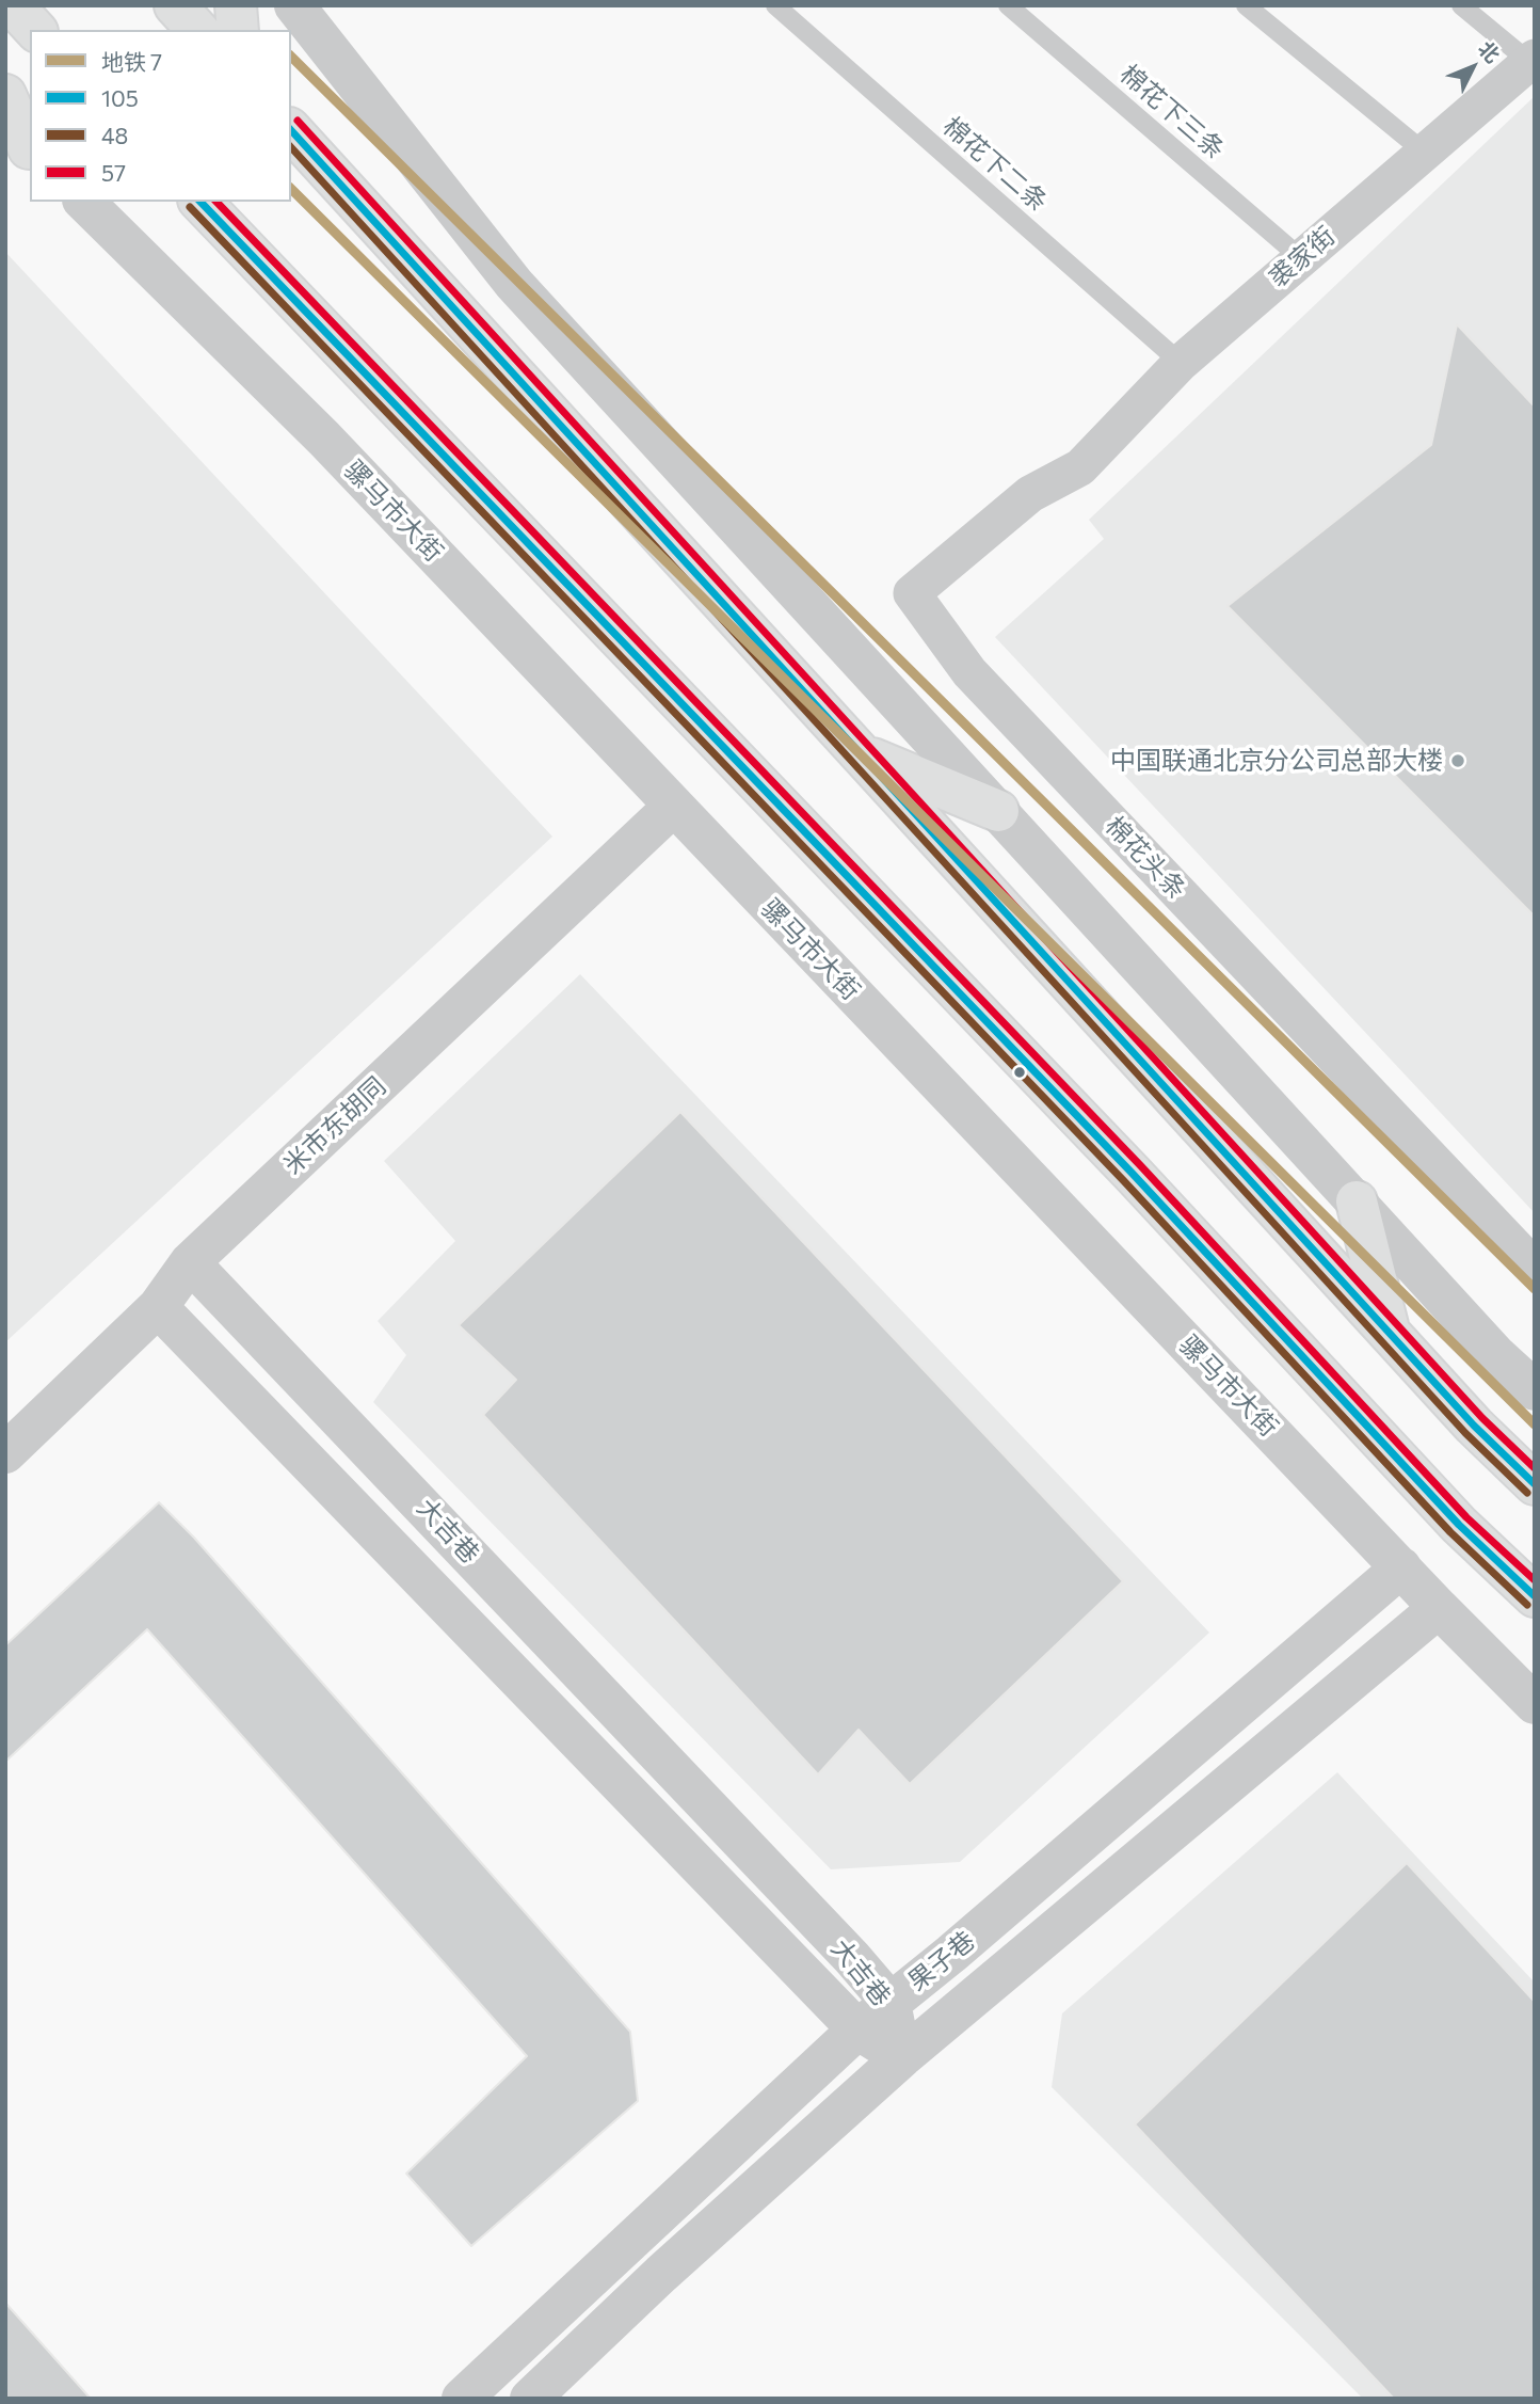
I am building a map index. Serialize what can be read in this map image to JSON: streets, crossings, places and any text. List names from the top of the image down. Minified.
{"streets":{"street":["裘家街","骡马市大街","棉花头条","米市东胡同","大吉巷","果子巷"],"lane":["棉花下三条","棉花下二条"]},"crossings":[["棉花下三条","裘家街"],["棉花下二条","裘家街"],["裘家街","棉花头条"],["骡马市大街","米市东胡同"],["骡马市大街","果子巷"],["米市东胡同","大吉巷"],["大吉巷","果子巷"]],"places":["中国联通北京分公司总部大楼"],"lines":["metro line 7","transit line 57","transit line 105","transit line 48"],"legend":["地铁 7","105","48","57"],"north":"top right"}
